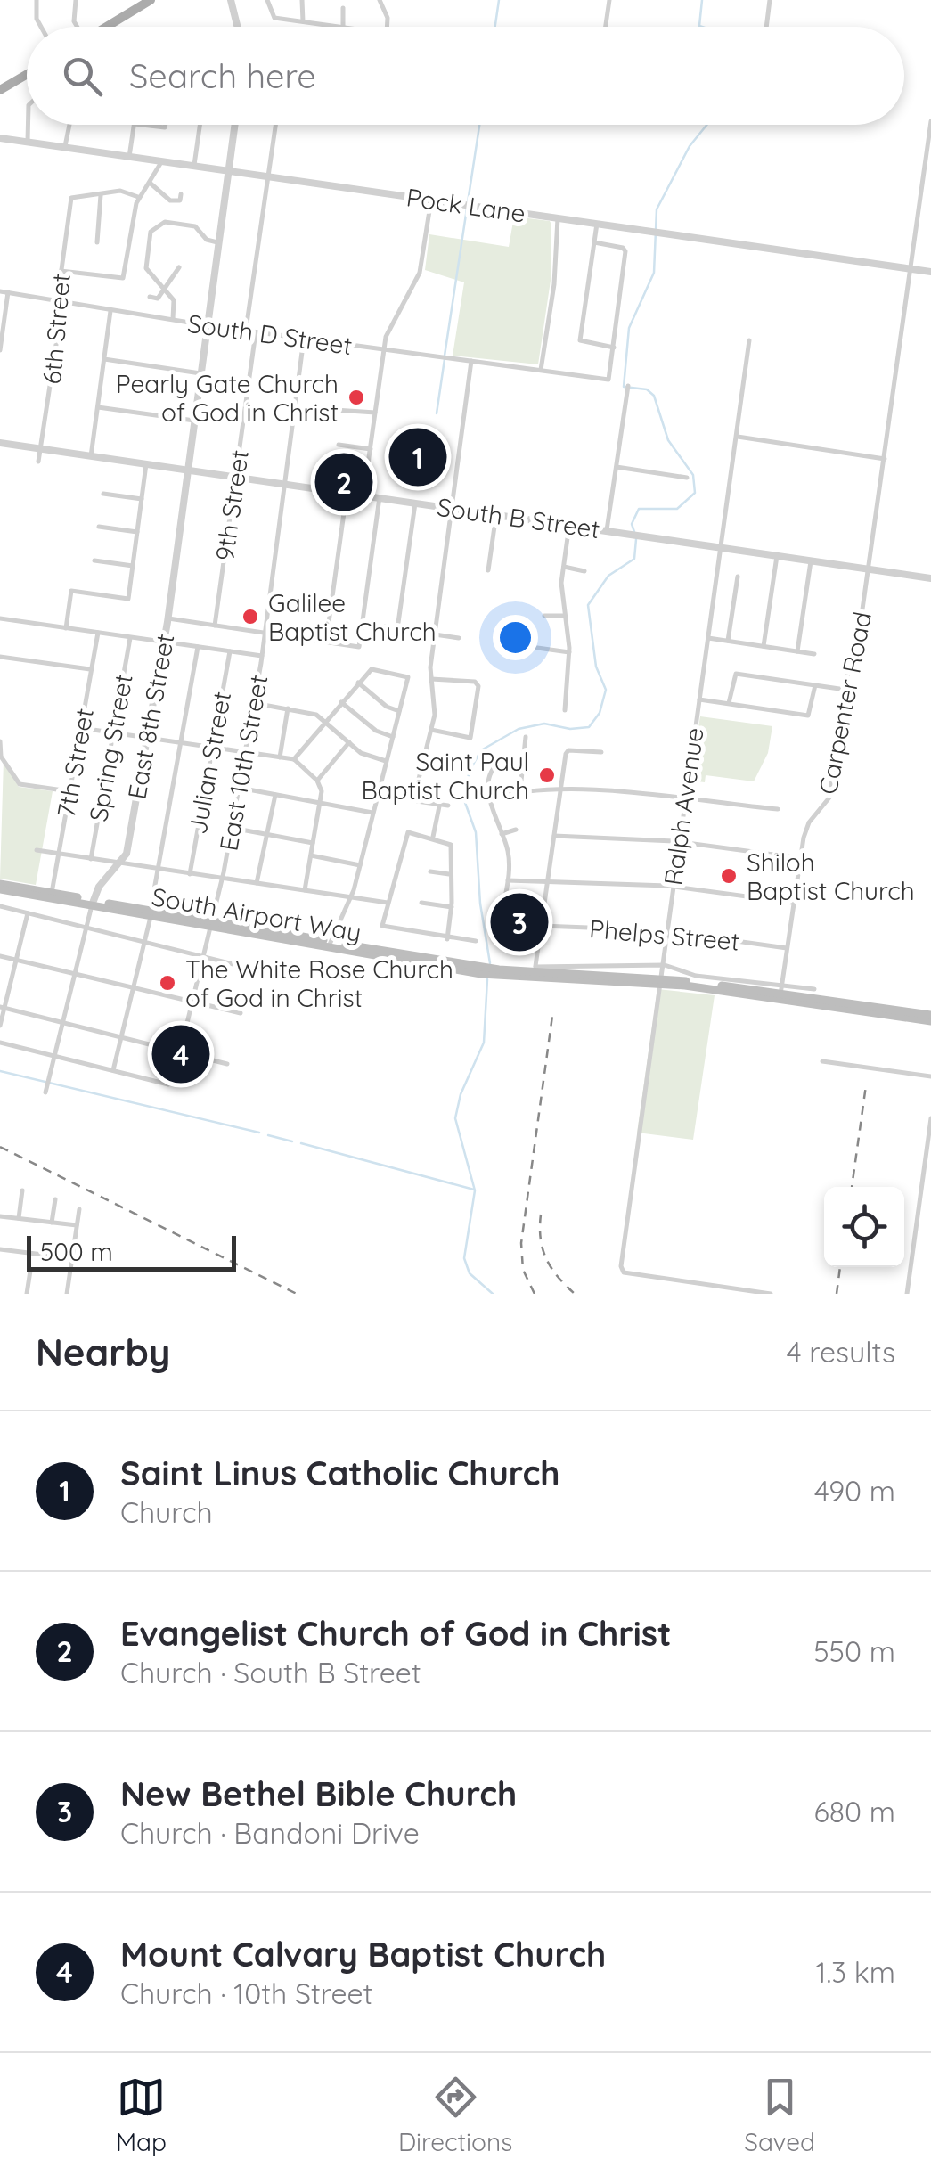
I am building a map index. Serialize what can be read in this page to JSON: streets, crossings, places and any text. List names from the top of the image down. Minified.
{"streets":{"main road":["South Airport Way"],"street":["Pock Lane","6th Street","South D Street","9th Street","South B Street","Carpenter Road","East 8th Street","Spring Street","7th Street","Julian Street","East 10th Street","Ralph Avenue","Phelps Street"]},"crossings":[["Pock Lane","Carpenter Road"],["Pock Lane","East 8th Street"],["6th Street","South D Street"],["6th Street","South B Street"],["South D Street","9th Street"],["South D Street","East 8th Street"],["South D Street","East 10th Street"],["9th Street","South B Street"],["South B Street","Carpenter Road"],["South B Street","East 8th Street"],["South B Street","East 10th Street"],["South B Street","Ralph Avenue"],["Carpenter Road","South Airport Way"],["Carpenter Road","Phelps Street"],["East 8th Street","South Airport Way"],["7th Street","South Airport Way"],["East 10th Street","South Airport Way"],["Ralph Avenue","South Airport Way"],["Ralph Avenue","Phelps Street"]],"places":["Pearly Gate Church of God in Christ","Galilee Baptist Church","Saint Paul Baptist Church","Shiloh Baptist Church","The White Rose Church of God in Christ"],"scale_bar":"500 m","page":{"search":"Search here","pins":["1","2","3","4"],"scale":"500 m","heading":["Nearby","4 results"],"list":[{"mark":"1","name":"Saint Linus Catholic Church","note":"Church","value":"490 m"},{"mark":"2","name":"Evangelist Church of God in Christ","note":"Church · South B Street","value":"550 m"},{"mark":"3","name":"New Bethel Bible Church","note":"Church · Bandoni Drive","value":"680 m"},{"mark":"4","name":"Mount Calvary Baptist Church","note":"Church · 10th Street","value":"1.3 km"}],"nav":["Map","Directions","Saved"]}}
